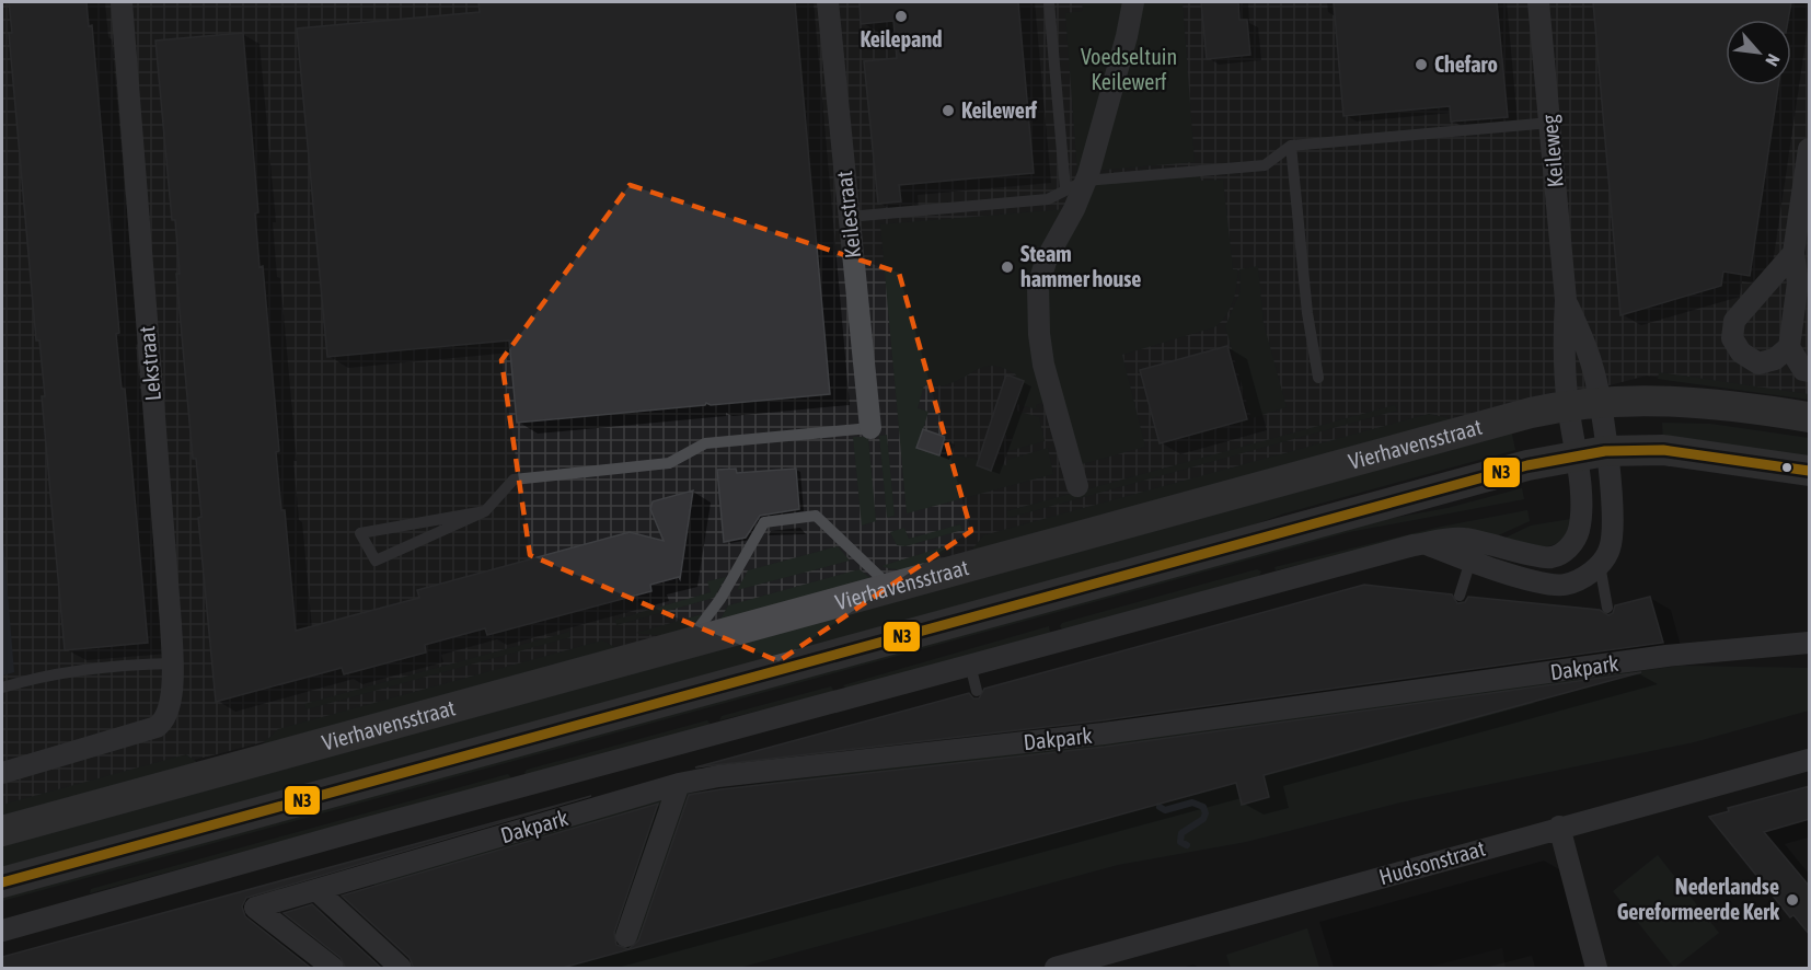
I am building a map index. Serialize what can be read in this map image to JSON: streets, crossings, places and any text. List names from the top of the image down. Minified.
{"streets":{"main road":["Vierhavensstraat"],"street":["Keileweg","Keilestraat","Lekstraat","Dakpark","Hudsonstraat"]},"crossings":[["Keileweg","Vierhavensstraat"]],"parks":["Voedseltuin Keilewerf"],"places":["Keilepand","Chefaro","Keilewerf","Steam hammer house","Nederlandse Gereformeerde Kerk"],"lines":["transit line N3"],"north":"bottom right"}
